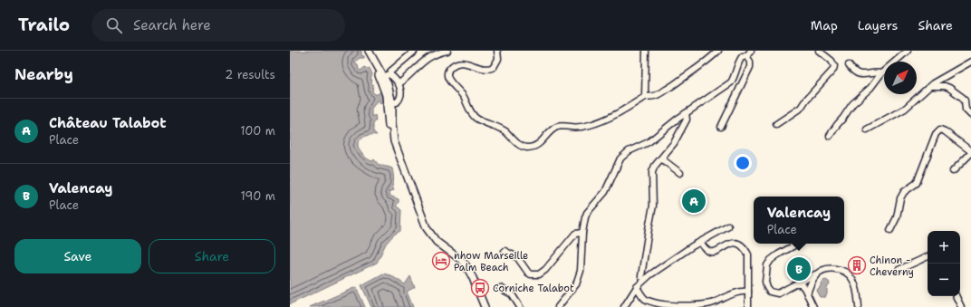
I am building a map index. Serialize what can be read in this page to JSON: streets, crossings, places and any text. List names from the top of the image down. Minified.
{"places":{"hotel":["nhow Marseille Palm Beach"],"building":["Chinon - Cheverny"],"bus stop":["Corniche Talabot"]},"north":"top right","page":{"header":"Trailo","search":"Search here","nav":["Map","Layers","Share"],"heading":["Nearby","2 results"],"list":[{"mark":"A","name":"Château Talabot","note":"Place","value":"100 m"},{"mark":"B","name":"Valencay","note":"Place","value":"190 m"}],"pins":["A","B"],"popup":["Valencay","Place"],"buttons":["Save","Share"],"map_buttons":["+","−"]}}
